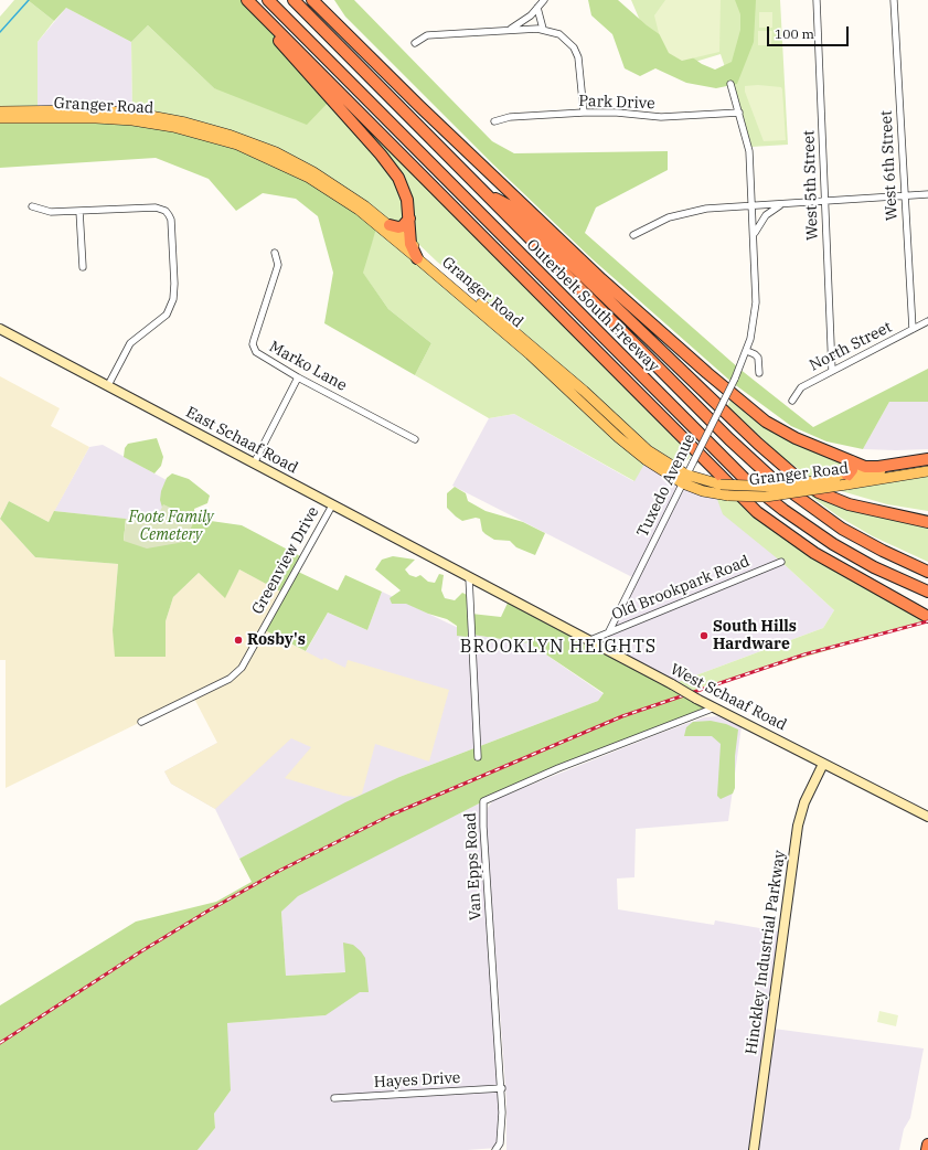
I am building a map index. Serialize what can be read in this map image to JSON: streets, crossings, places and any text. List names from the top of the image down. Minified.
{"streets":{"highway":["Outerbelt South Freeway"],"main road":["Granger Road"],"street":["Park Drive","West 6th Street","West 5th Street","North Street","Marko Lane","East Schaaf Road","Tuxedo Avenue","Greenview Drive","Old Brookpark Road","West Schaaf Road","Van Epps Road","Hinckley Industrial Parkway","Hayes Drive"]},"crossings":[["Park Drive","Tuxedo Avenue"],["Granger Road","Tuxedo Avenue"],["West 6th Street","North Street"],["West 5th Street","North Street"],["East Schaaf Road","Greenview Drive"],["East Schaaf Road","West Schaaf Road"],["Tuxedo Avenue","Old Brookpark Road"],["Old Brookpark Road","West Schaaf Road"],["West Schaaf Road","Van Epps Road"],["West Schaaf Road","Hinckley Industrial Parkway"],["Van Epps Road","Hayes Drive"]],"districts":["BROOKLYN HEIGHTS"],"parks":["Foote Family Cemetery"],"places":["South Hills Hardware","Rosby's"],"scale_bar":"100 m"}
